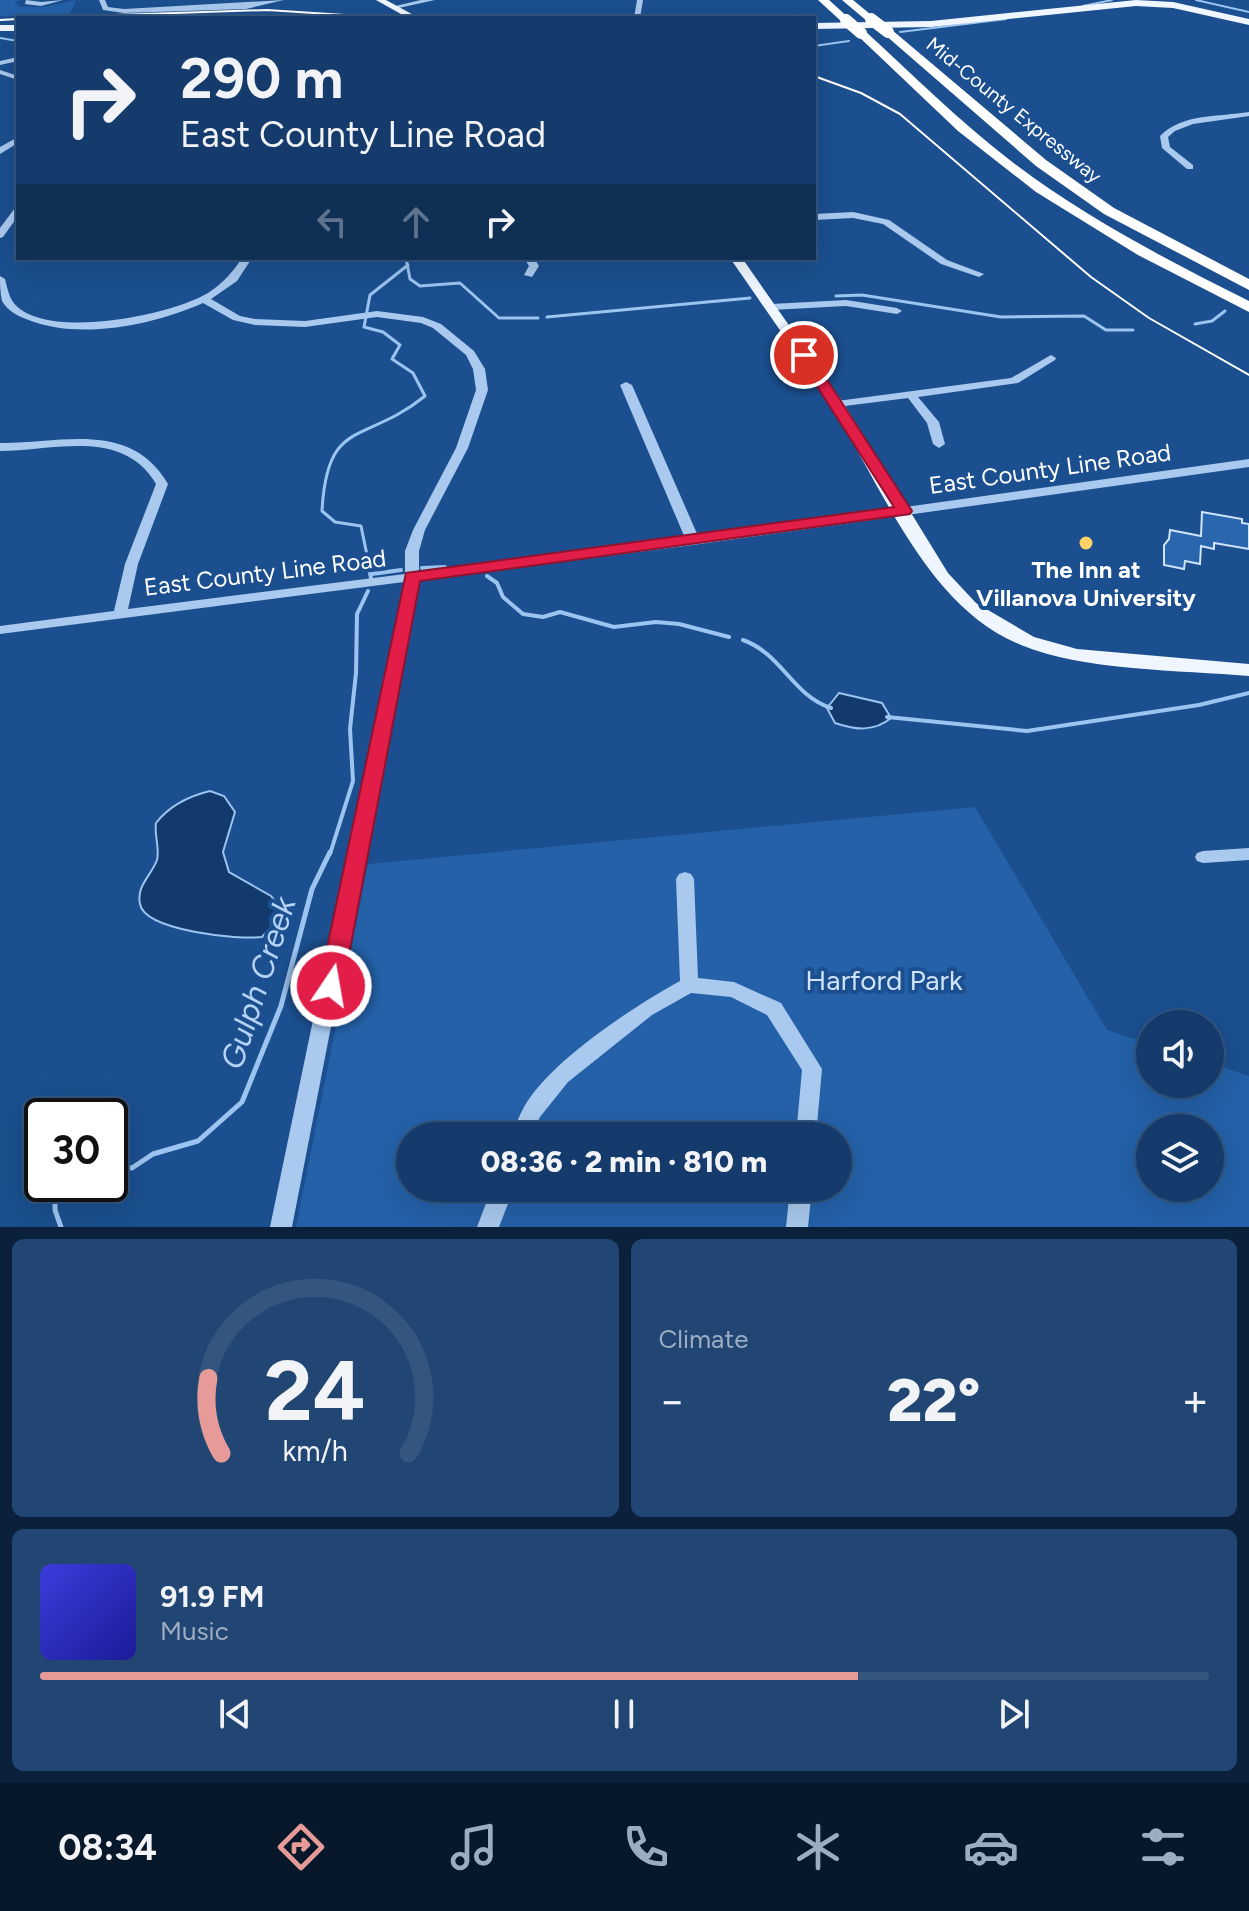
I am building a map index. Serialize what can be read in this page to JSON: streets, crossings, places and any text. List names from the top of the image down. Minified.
{"streets":{"highway":["Mid-County Expressway"],"street":["East County Line Road"]},"water":["Gulph Creek"],"parks":["Harford Park"],"places":["The Inn at Villanova University"],"page":{"turn":["290 m","East County Line Road"],"limit":"30","trip":"08:36 · 2 min · 810 m","tile":"Climate","heat":["−","22°","+"],"song":["91.9 FM","Music"],"tabs":"08:34","gauge":["24","km/h"]}}
